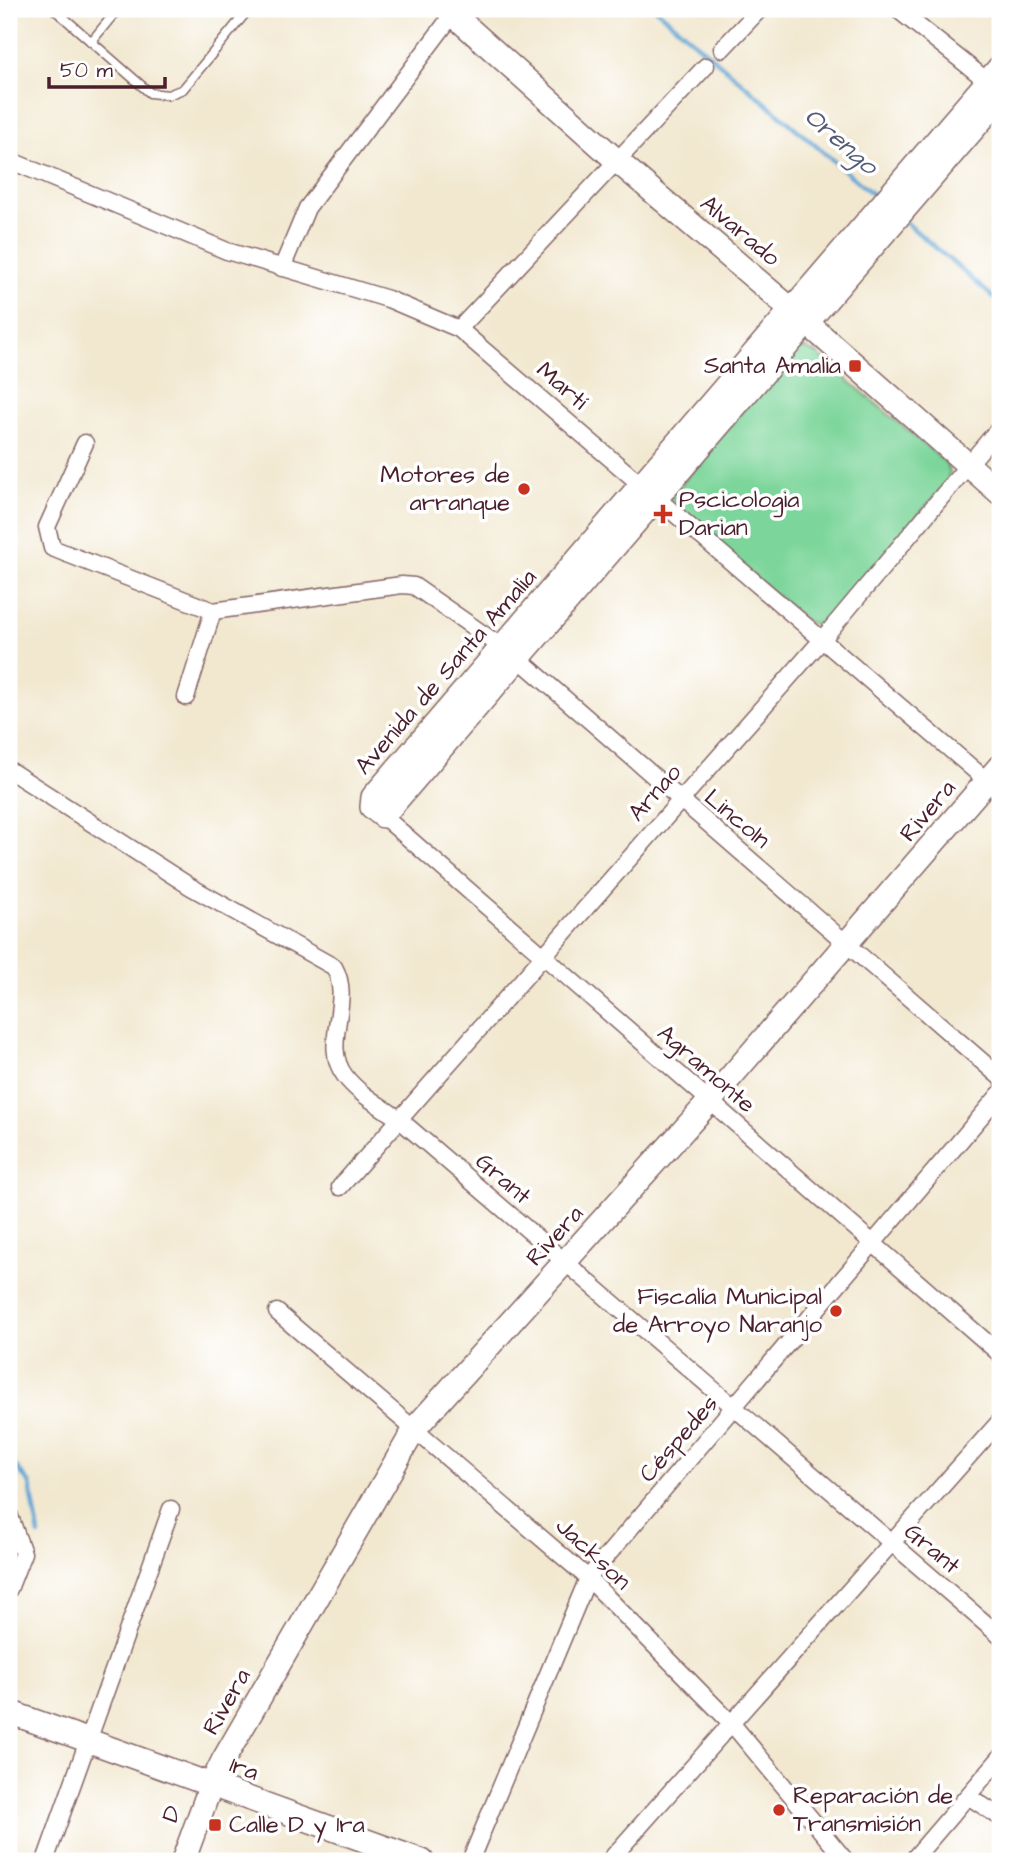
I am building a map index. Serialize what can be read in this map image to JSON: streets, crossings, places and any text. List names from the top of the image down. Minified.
{"streets":{"street":["Alvarado","Martí","Avenida de Santa Amalia","Arnao","Rivera","Lincoln","Agramonte","Grant","Céspedes","Jackson","1ra","D"]},"crossings":[["Alvarado","Avenida de Santa Amalia"],["Alvarado","Arnao"],["Martí","Avenida de Santa Amalia"],["Martí","Arnao"],["Martí","Rivera"],["Avenida de Santa Amalia","Lincoln"],["Avenida de Santa Amalia","Agramonte"],["Arnao","Lincoln"],["Arnao","Agramonte"],["Arnao","Grant"],["Rivera","Lincoln"],["Rivera","Agramonte"],["Rivera","Grant"],["Rivera","Jackson"],["Rivera","1ra"],["Rivera","D"],["Agramonte","Céspedes"],["Grant","Céspedes"],["Céspedes","Jackson"],["1ra","D"]],"water":["Orengo"],"places":{"transit":["Santa Amalia","Calle D y 1ra"],"other":["Motores de arranque","Fiscalía Municipal de Arroyo Naranjo","Reparación de Transmisión"],"health":["Pscicologia Darian"]},"scale_bar":"50 m"}
